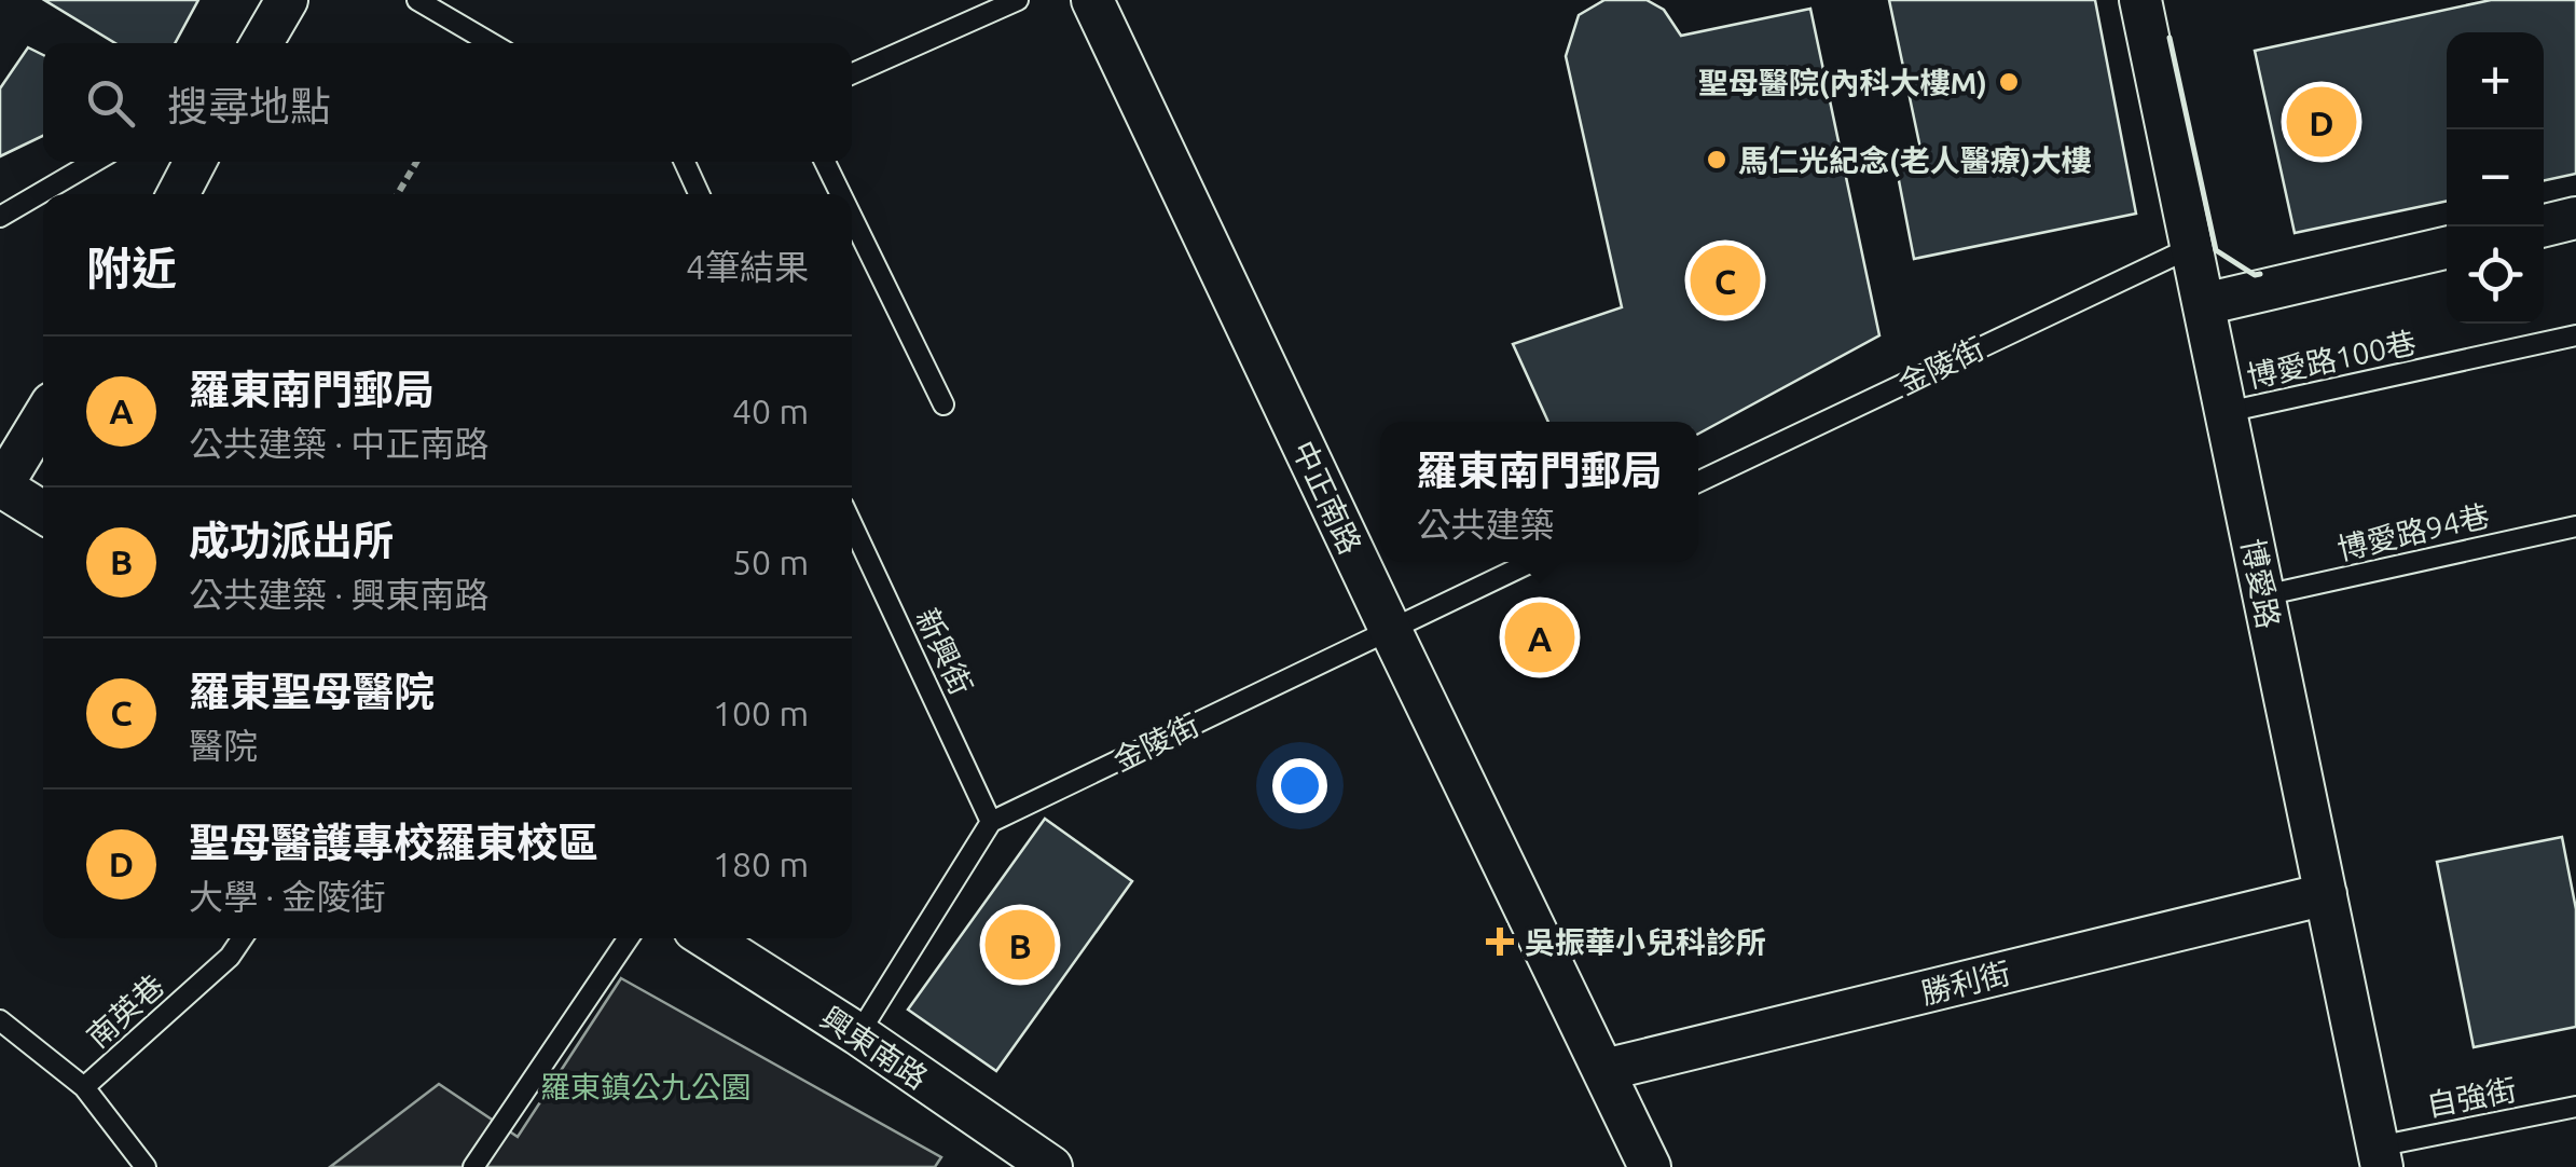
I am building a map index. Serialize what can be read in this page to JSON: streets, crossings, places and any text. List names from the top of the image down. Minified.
{"streets":{"street":["中正南路","博愛路","勝利街","興東南路"],"lane":["博愛路100巷","金陵街","博愛路94巷","新興街","南英巷","自強街"]},"crossings":[["博愛路100巷","博愛路"],["金陵街","中正南路"],["金陵街","博愛路"],["金陵街","新興街"],["中正南路","勝利街"],["博愛路94巷","博愛路"],["博愛路","勝利街"],["博愛路","自強街"]],"parks":["羅東鎮公九公園"],"places":{"other":["聖母醫院(內科大樓M)","馬仁光紀念(老人醫療)大樓"],"health":["吳振華小兒科診所"]},"page":{"map_buttons":["+","−"],"search":"搜尋地點","pins":["D","C","A","B"],"heading":["附近","4筆結果"],"list":[{"mark":"A","name":"羅東南門郵局","note":"公共建築 · 中正南路","value":"40 m"},{"mark":"B","name":"成功派出所","note":"公共建築 · 興東南路","value":"50 m"},{"mark":"C","name":"羅東聖母醫院","note":"醫院","value":"100 m"},{"mark":"D","name":"聖母醫護專校羅東校區","note":"大學 · 金陵街","value":"180 m"}],"popup":["羅東南門郵局","公共建築"]}}
